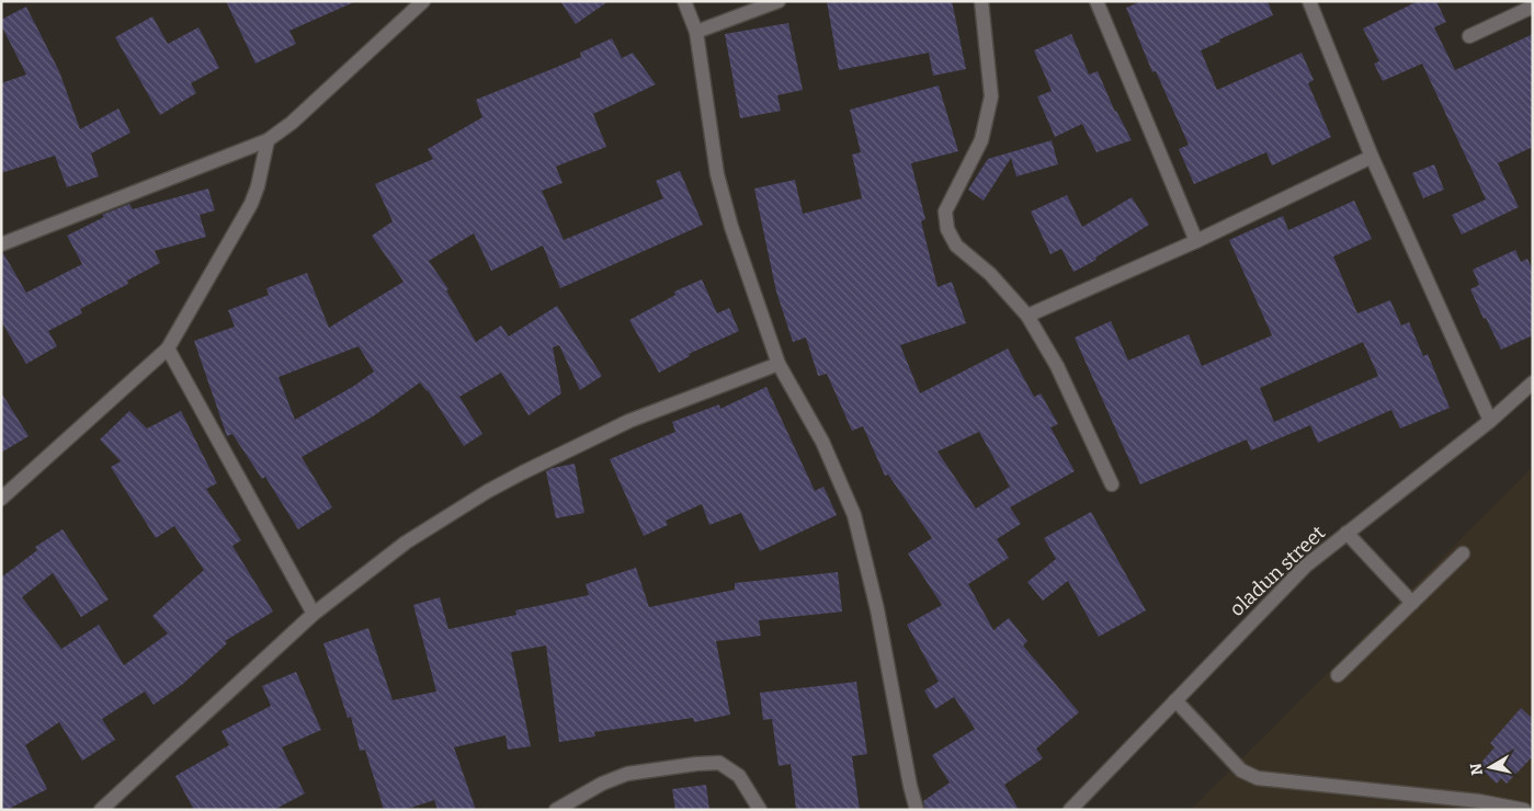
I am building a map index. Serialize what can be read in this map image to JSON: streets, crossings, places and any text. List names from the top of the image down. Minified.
{"streets":{"street":["oladun street"]},"north":"left"}
